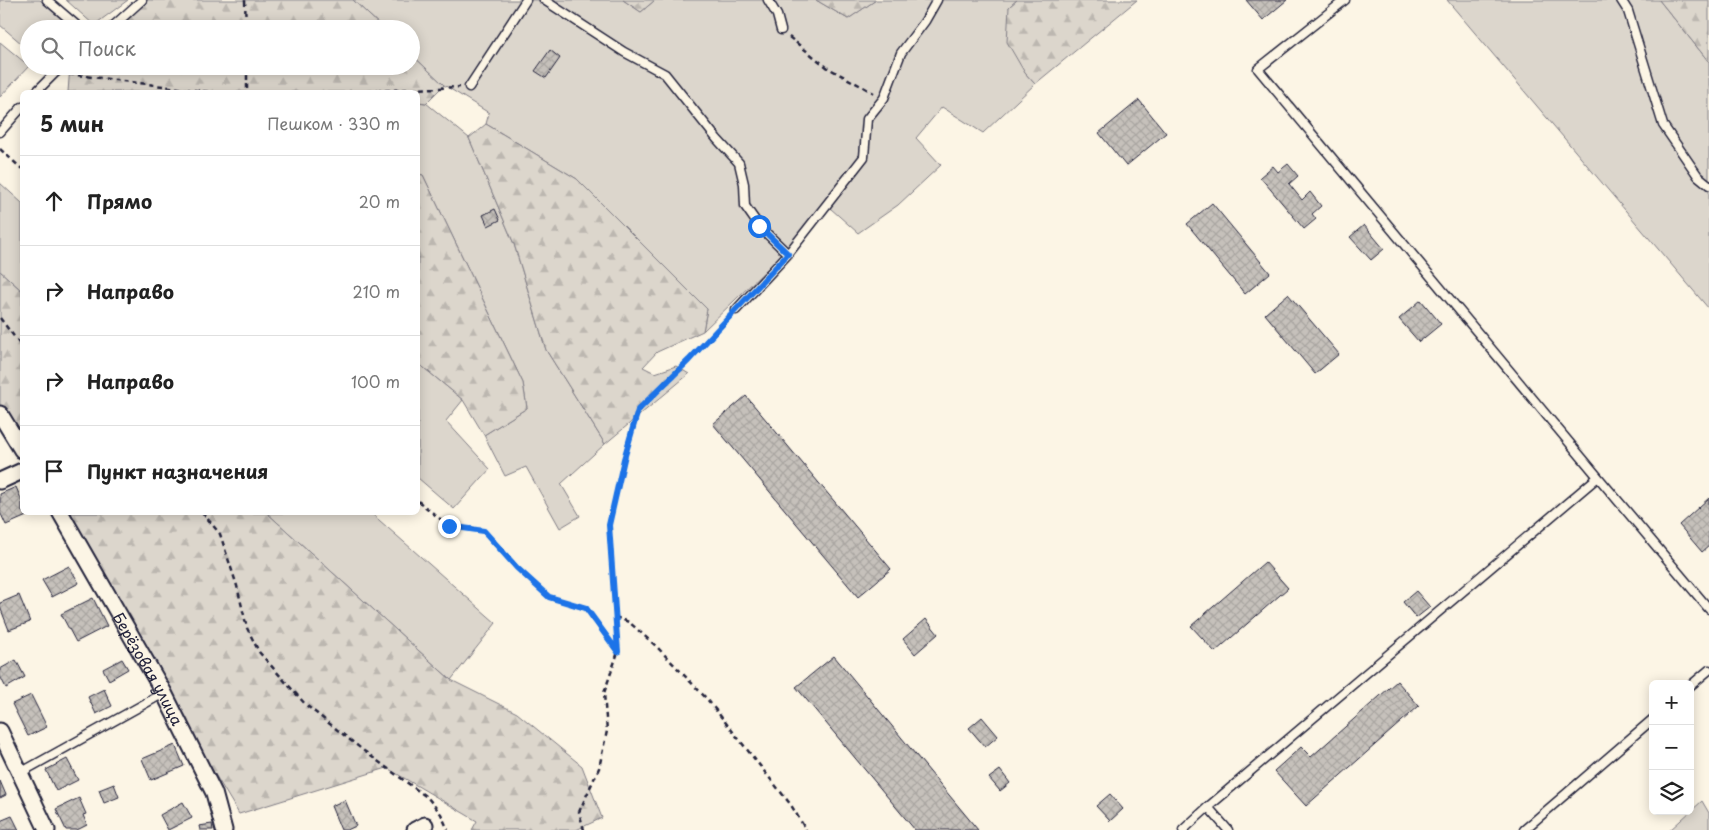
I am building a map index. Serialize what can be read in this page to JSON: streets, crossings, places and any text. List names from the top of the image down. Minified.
{"streets":{"street":["Берёзовая улица"]},"page":{"search":"Поиск","heading":["5 мин","Пешком · 330 m"],"list":[["Прямо","20 m"],["Направо","210 m"],["Направо","100 m"],"Пункт назначения"],"map_buttons":["+","−"]}}
